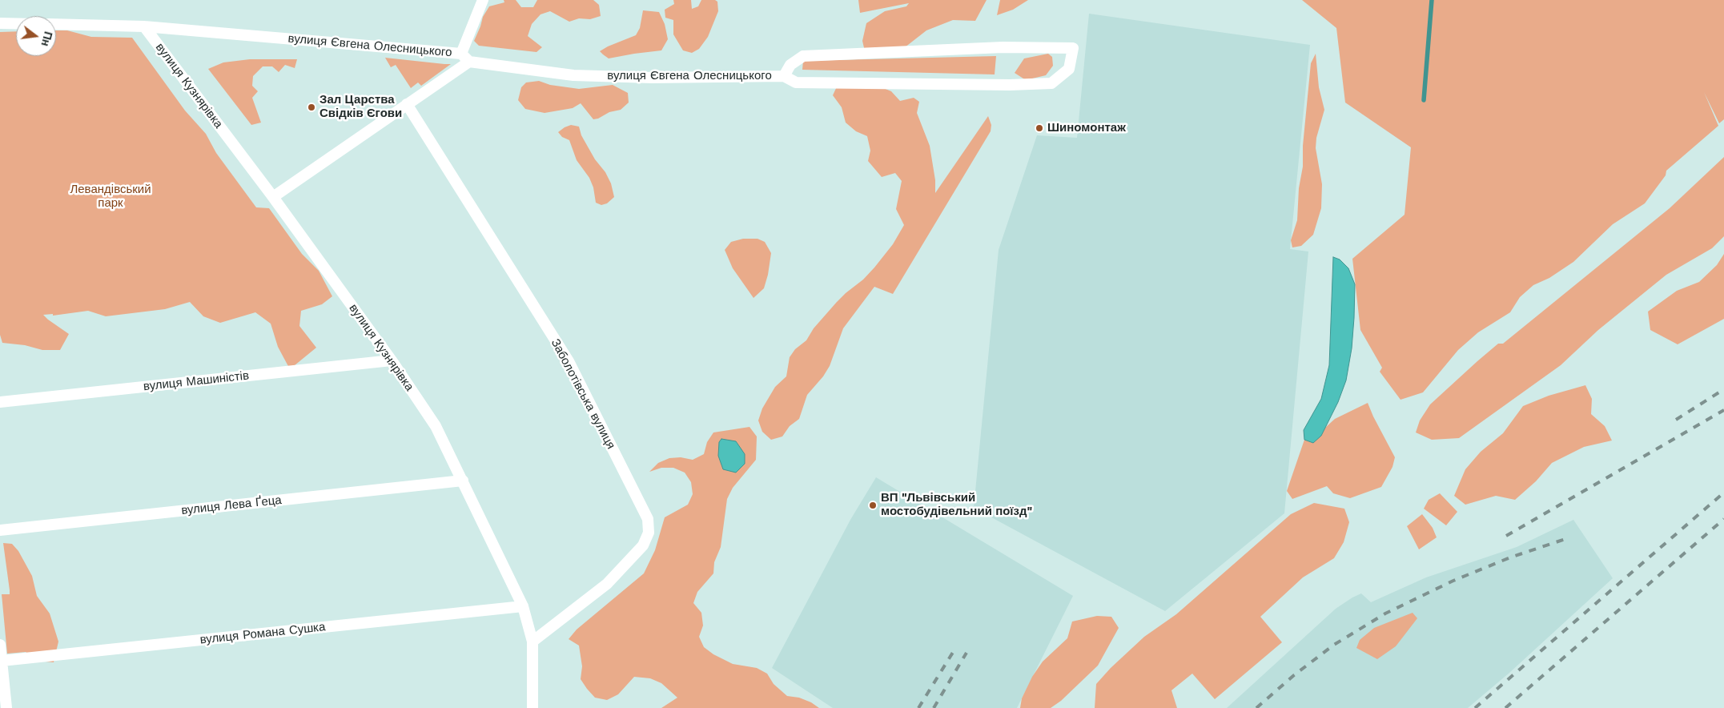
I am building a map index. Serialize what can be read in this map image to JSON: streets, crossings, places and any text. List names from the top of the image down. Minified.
{"streets":{"street":["вулиця Євгена Олесницького","вулиця Кузнярівка","вулиця Машиністів","Заболотівська вулиця","вулиця Лева Ґеца","вулиця Романа Сушка"]},"crossings":[["вулиця Євгена Олесницького","вулиця Кузнярівка"],["вулиця Кузнярівка","вулиця Машиністів"],["вулиця Кузнярівка","Заболотівська вулиця"],["вулиця Кузнярівка","вулиця Лева Ґеца"],["вулиця Кузнярівка","вулиця Романа Сушка"]],"parks":["Левандівський парк"],"places":["Зал Царства Свідків Єгови","Шиномонтаж","ВП \"Львівський мостобудівельний поїзд\""],"north":"right"}
